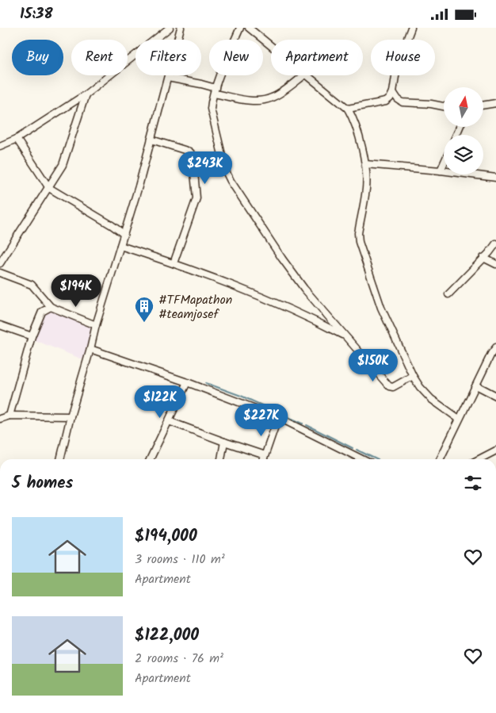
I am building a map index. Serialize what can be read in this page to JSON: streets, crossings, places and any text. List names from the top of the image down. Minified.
{"places":{"building":["#TFMapathon #teamjosef"]},"north":"top","page":{"status":"15:38","chip":["Buy","Rent","Filters","New","Apartment","House"],"price":["$243K","$194K","$150K","$122K","$227K"],"heading":"5 homes","list":[{"name":"$194,000","note":"3 rooms · 110 m² · Apartment"},{"name":"$122,000","note":"2 rooms · 76 m² · Apartment"}]}}
